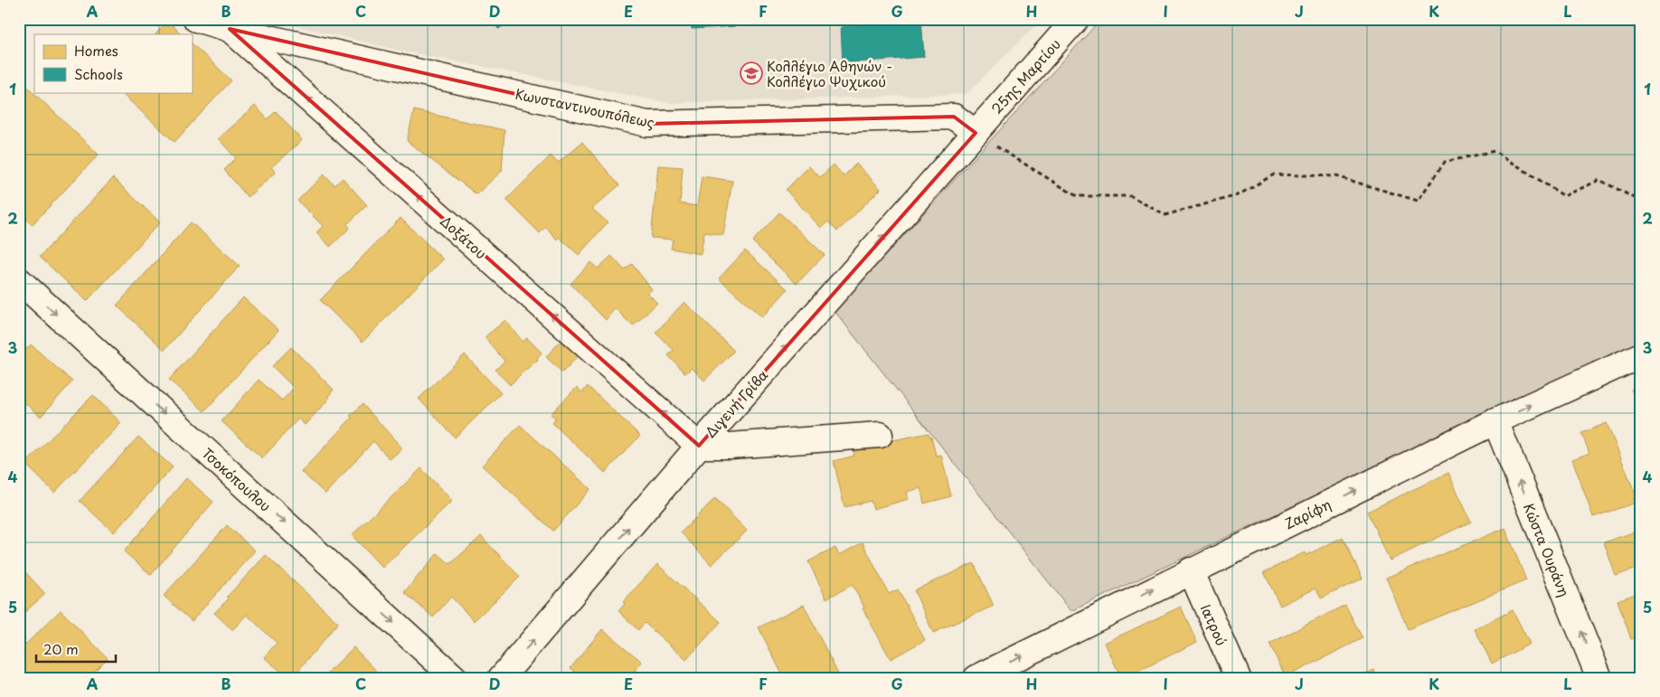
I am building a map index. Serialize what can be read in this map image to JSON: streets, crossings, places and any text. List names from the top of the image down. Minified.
{"streets":{"street":["25ης Μαρτίου","Κωνσταντινουπόλεως","Δοξάτου","Διγενή Γρίβα","Τσοκόπουλου","Ζαρίφη","Κώστα Ουράνη","Ιατρού"]},"crossings":[["25ης Μαρτίου","Κωνσταντινουπόλεως"],["25ης Μαρτίου","Διγενή Γρίβα"],["Κωνσταντινουπόλεως","Δοξάτου"],["Κωνσταντινουπόλεως","Διγενή Γρίβα"],["Δοξάτου","Διγενή Γρίβα"],["Ζαρίφη","Κώστα Ουράνη"],["Ζαρίφη","Ιατρού"]],"one_way":["Δοξάτου","Διγενή Γρίβα","Τσοκόπουλου","Ζαρίφη","Κώστα Ουράνη"],"places":{"school or university":["Κολλέγιο Αθηνών - Κολλέγιο Ψυχικού"]},"legend":["Homes","Schools"],"scale_bar":"20 m","grid":{"columns":["A","B","C","D","E","F","G","H","I","J","K","L"],"rows":["1","2","3","4","5"]}}
